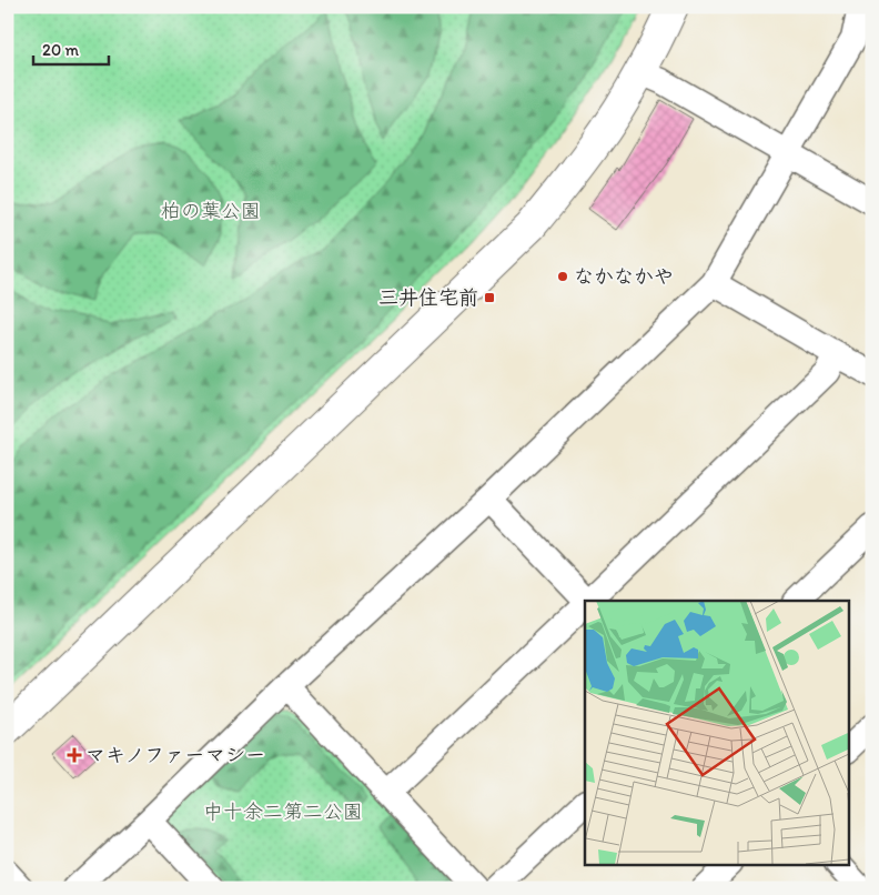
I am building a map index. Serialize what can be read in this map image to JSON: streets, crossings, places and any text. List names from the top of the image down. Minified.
{"parks":["柏の葉公園","中十余二第二公園"],"places":{"other":["なかなかや"],"transit":["三井住宅前"],"health":["マキノファーマシー"]},"scale_bar":"20 m"}
